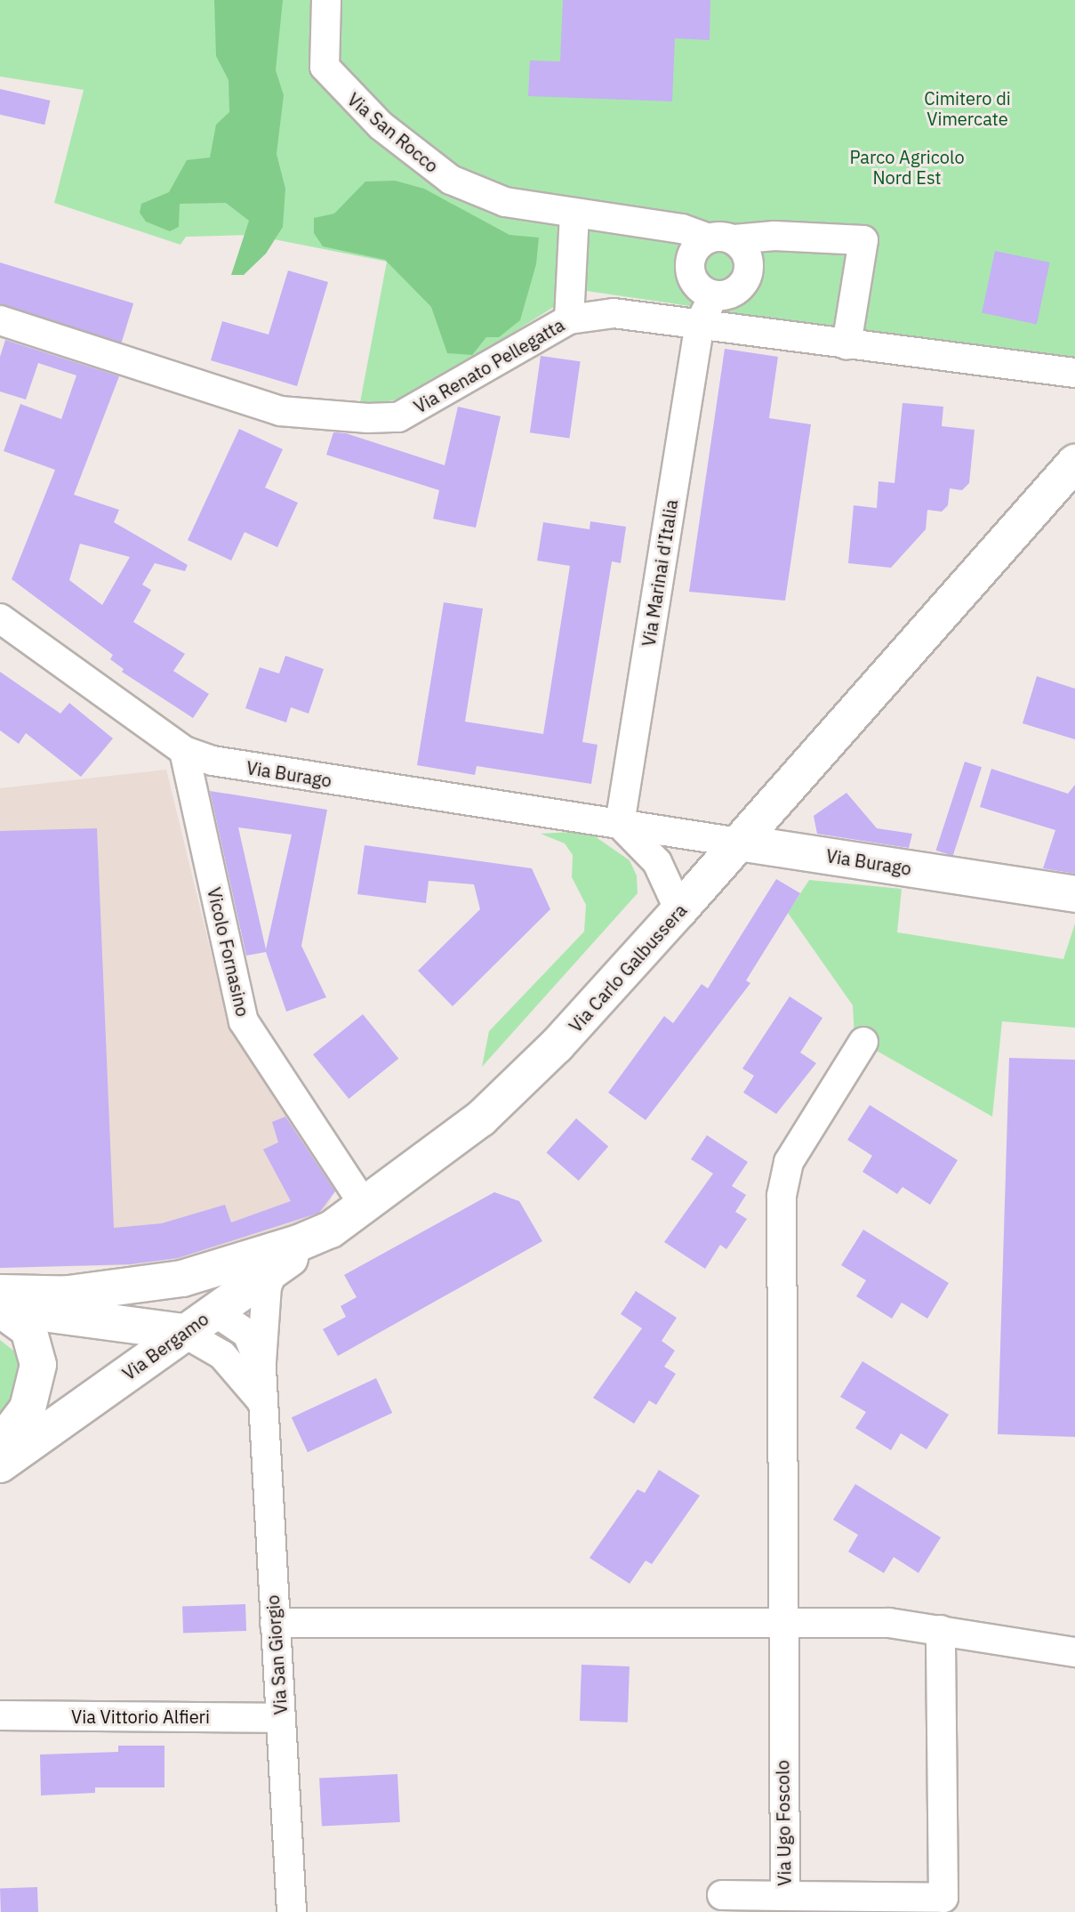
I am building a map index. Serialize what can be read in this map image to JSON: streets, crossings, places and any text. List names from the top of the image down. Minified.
{"streets":{"street":["Via San Rocco","Via Renato Pellegatta","Via Marinai d'Italia","Via Burago","Vicolo Fornasino","Via Carlo Galbussera","Via Bergamo","Via San Giorgio","Via Vittorio Alfieri","Via Ugo Foscolo"]},"crossings":[["Via San Rocco","Via Marinai d'Italia"],["Via Renato Pellegatta","Via Marinai d'Italia"],["Via Marinai d'Italia","Via Burago"],["Via Burago","Vicolo Fornasino"],["Via Burago","Via Carlo Galbussera"],["Vicolo Fornasino","Via Carlo Galbussera"],["Via Carlo Galbussera","Via Bergamo"],["Via Carlo Galbussera","Via San Giorgio"],["Via Bergamo","Via San Giorgio"],["Via San Giorgio","Via Vittorio Alfieri"]],"parks":["Cimitero di Vimercate","Parco Agricolo Nord Est"]}
